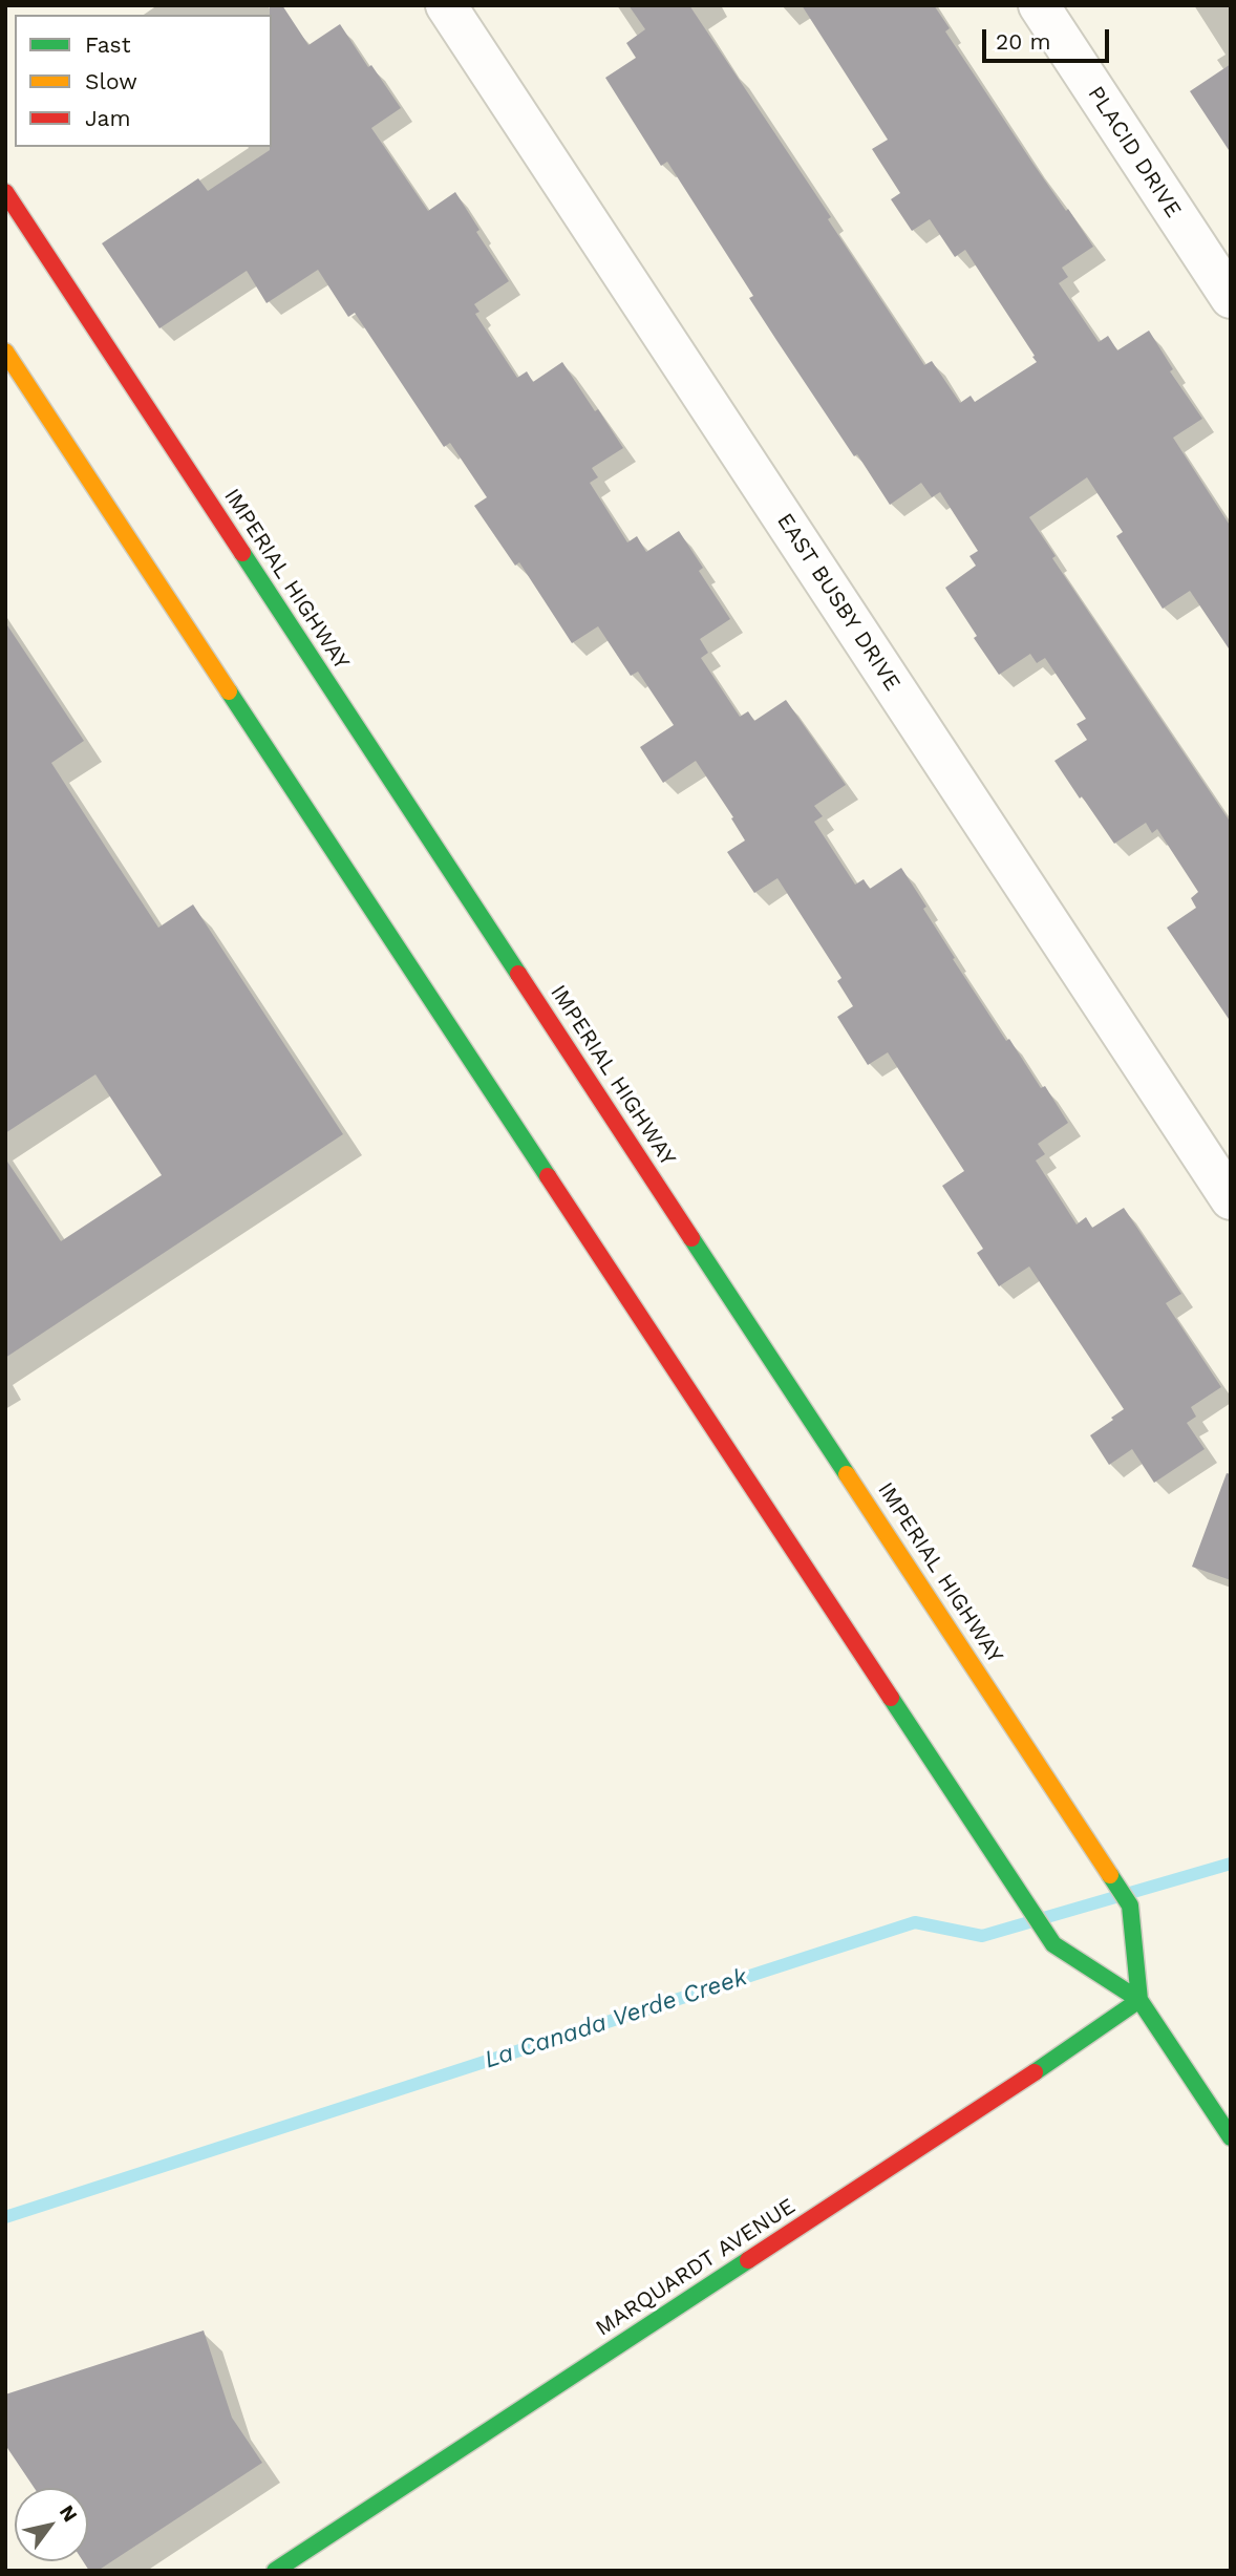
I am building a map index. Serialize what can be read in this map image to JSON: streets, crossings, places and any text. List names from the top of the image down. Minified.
{"streets":{"main road":["IMPERIAL HIGHWAY","MARQUARDT AVENUE"],"street":["PLACID DRIVE","EAST BUSBY DRIVE"]},"crossings":[["IMPERIAL HIGHWAY","MARQUARDT AVENUE"]],"water":["La Canada Verde Creek"],"legend":["Fast","Slow","Jam"],"scale_bar":"20 m","north":"top right"}
